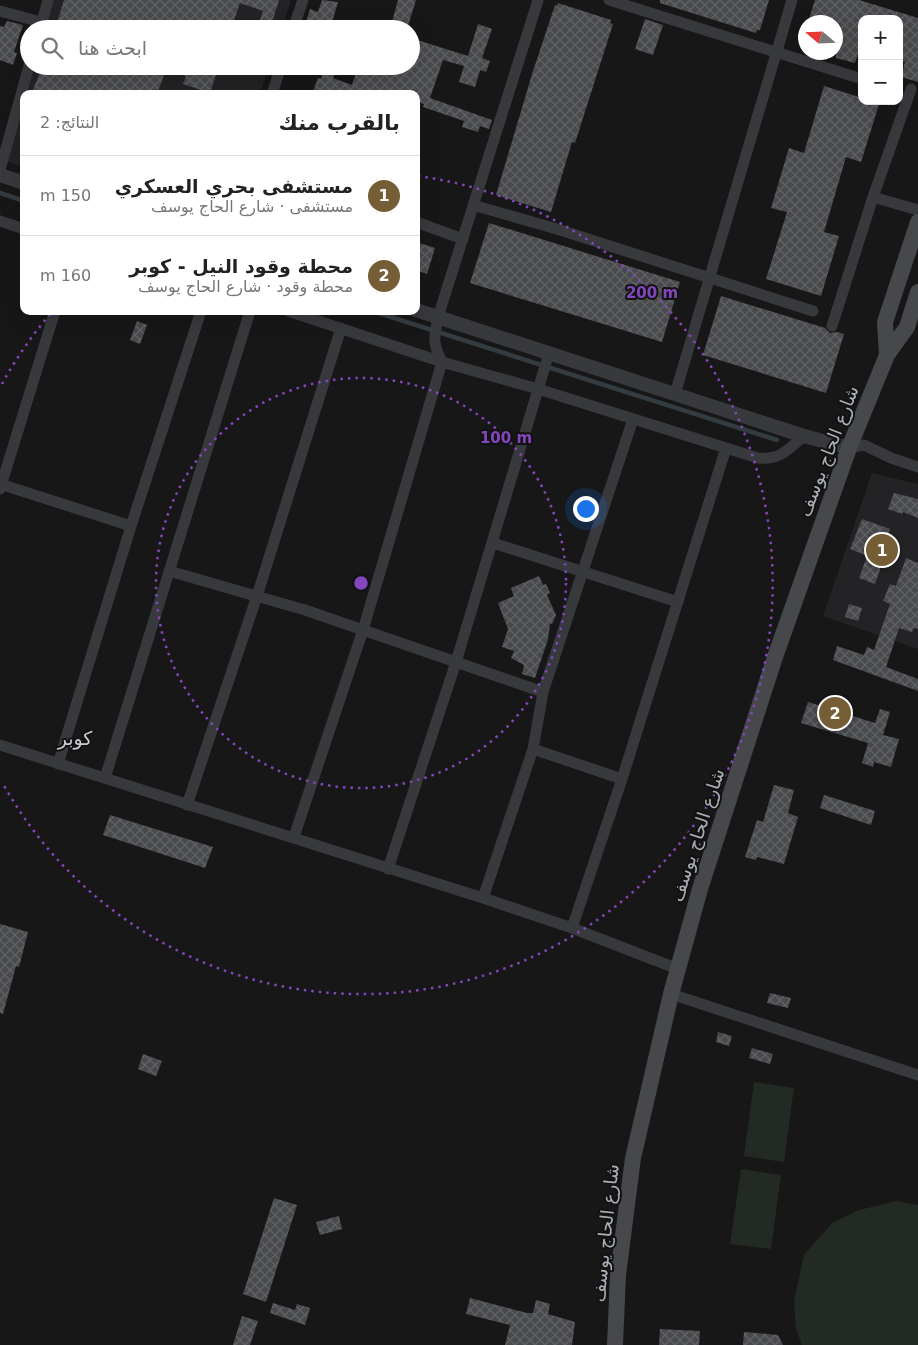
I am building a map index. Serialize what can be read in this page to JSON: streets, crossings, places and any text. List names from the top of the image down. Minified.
{"streets":{"main road":["شارع الحاج يوسف"]},"districts":["كوبر"],"north":"left","page":{"map_buttons":["+","−"],"search":"ابحث هنا","heading":["بالقرب منك","النتائج: 2"],"list":[{"mark":"1","name":"مستشفى بحري العسكري","note":"مستشفى · شارع الحاج يوسف","value":"150 m"},{"mark":"2","name":"محطة وقود النيل - كوبر","note":"محطة وقود · شارع الحاج يوسف","value":"160 m"}],"pins":["1","2"]},"rings":["200 m","100 m"]}
